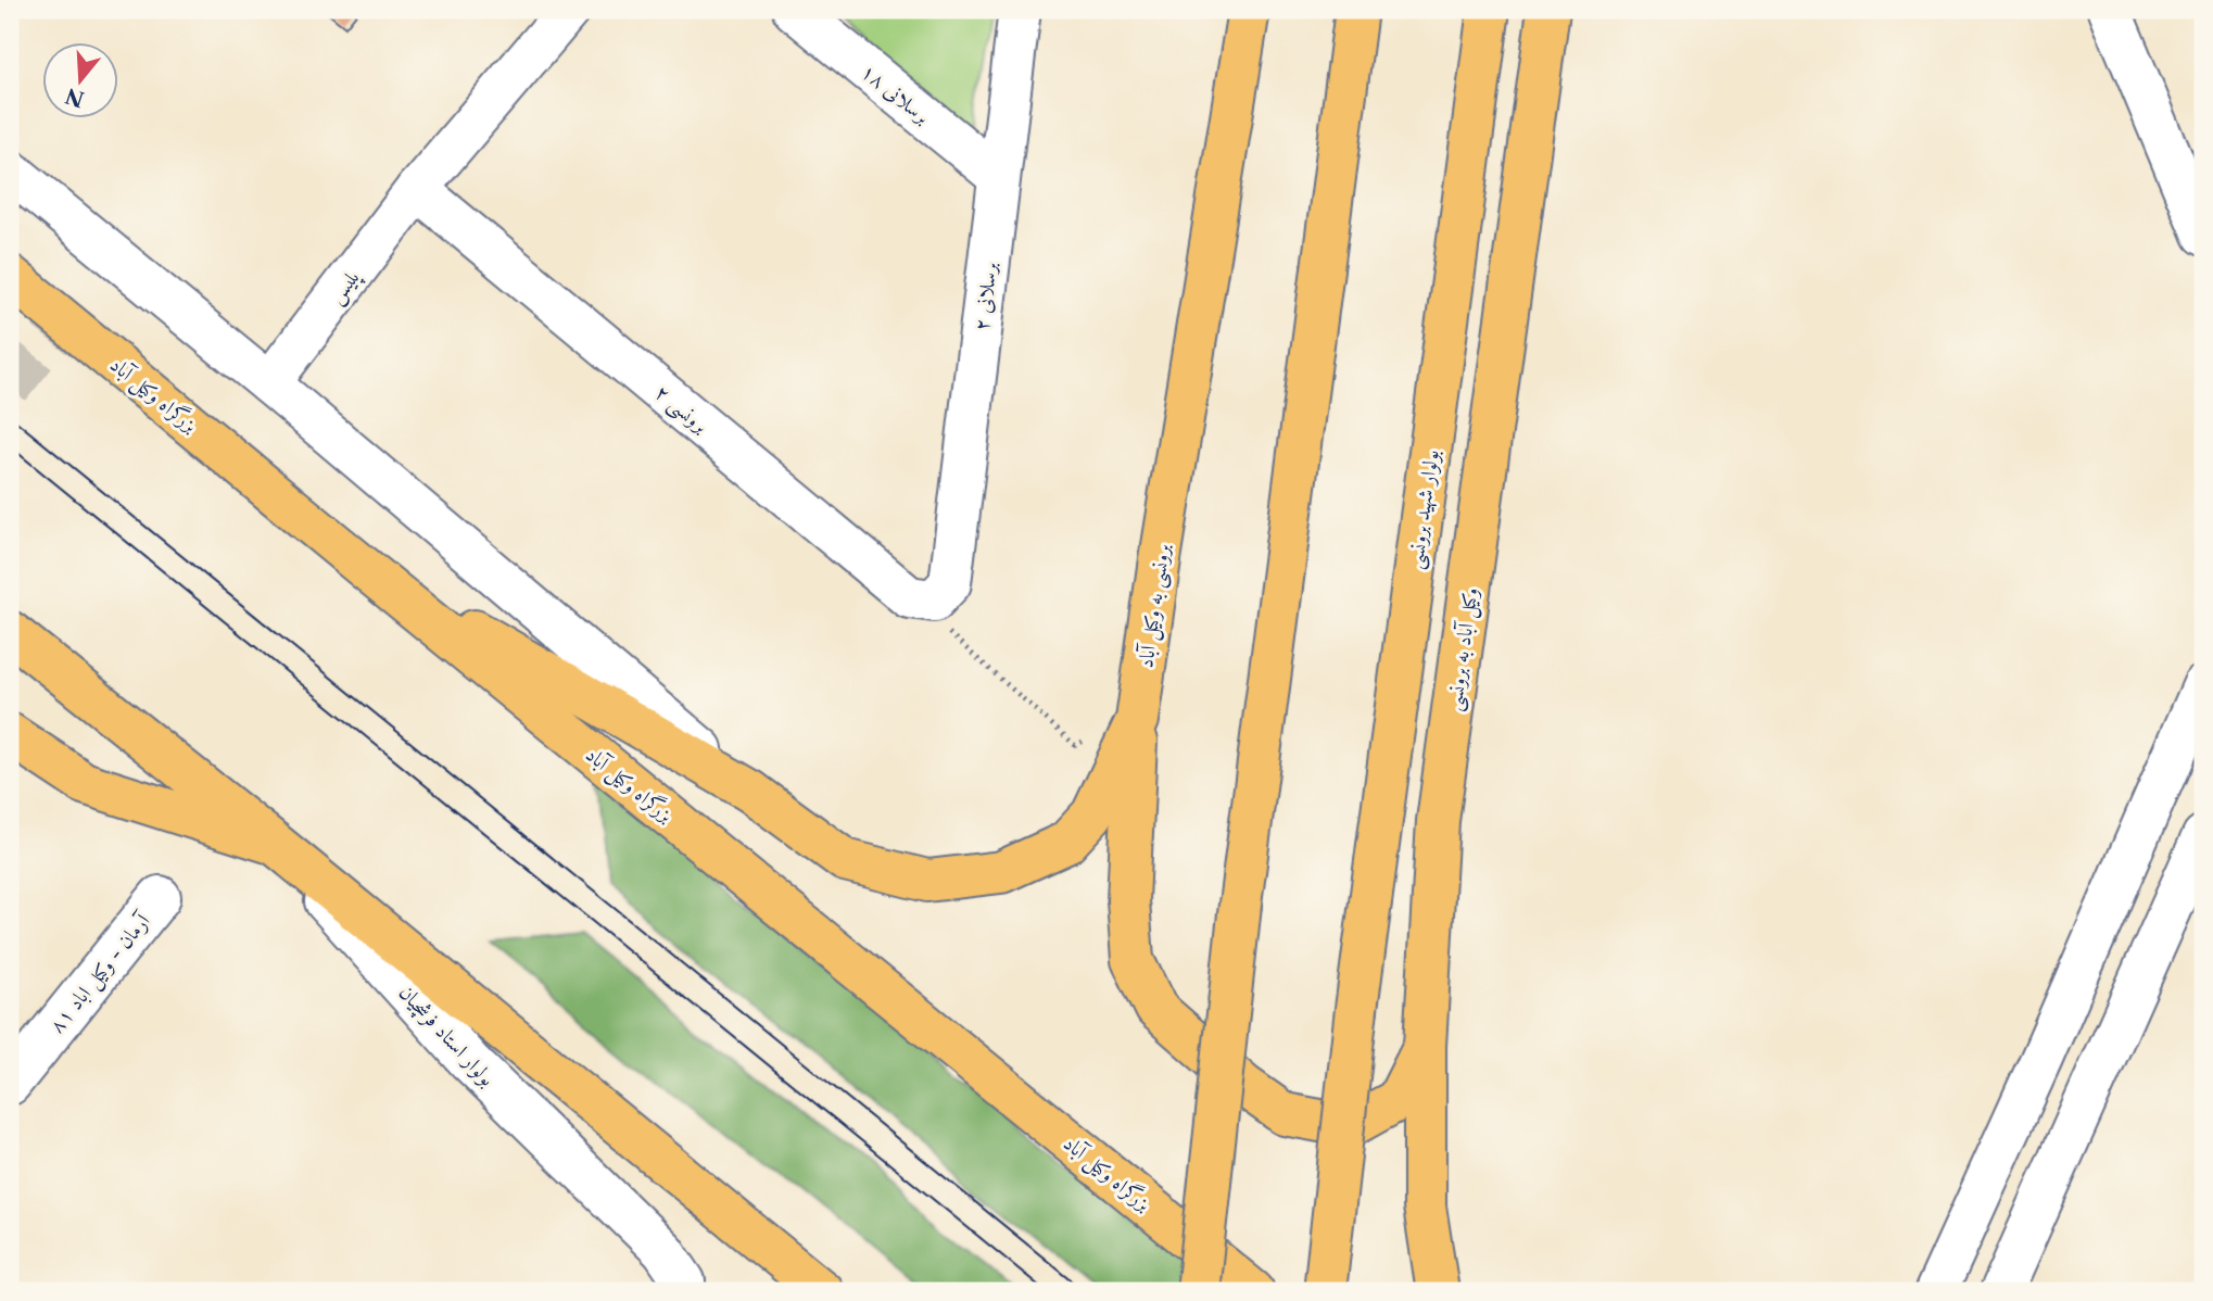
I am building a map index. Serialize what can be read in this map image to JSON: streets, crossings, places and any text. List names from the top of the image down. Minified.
{"streets":{"main road":["بزرگراه وکیل آباد","بولوار شهید برونسی","برونسی به وکیل آباد","وکیل آباد به برونسی"],"street":["برسلانی ۱۸","پلیس","برسلانی ۲","برونسی ۲","آرمان - وکیل اباد ۸۱","بولوار استاد فرشچیان"]},"crossings":[["برسلانی ۱۸","برسلانی ۲"],["پلیس","برونسی ۲"],["برسلانی ۲","برونسی ۲"],["بزرگراه وکیل آباد","برونسی به وکیل آباد"]],"north":"bottom"}
